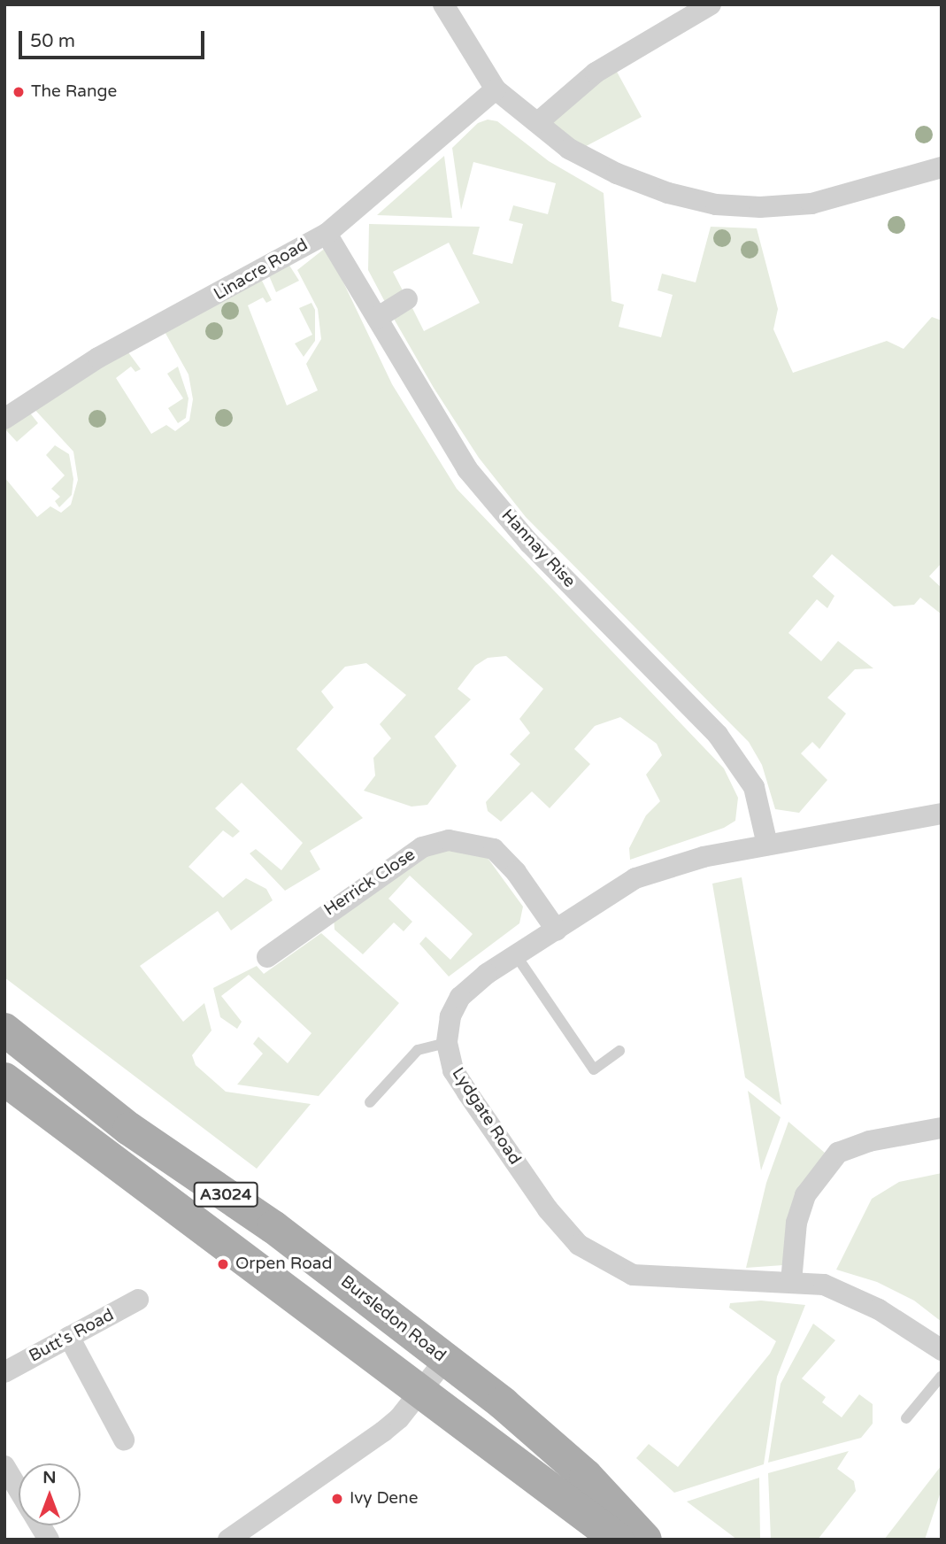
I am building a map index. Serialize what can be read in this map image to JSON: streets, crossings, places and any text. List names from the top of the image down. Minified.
{"streets":{"main road":["A3024","Bursledon Road"],"street":["Linacre Road","Hannay Rise","Herrick Close","Lydgate Road","Butt's Road"]},"crossings":[["Linacre Road","Hannay Rise"],["Hannay Rise","Lydgate Road"],["Herrick Close","Lydgate Road"]],"places":["The Range","Orpen Road","Ivy Dene"],"scale_bar":"50 m","north":"top"}
